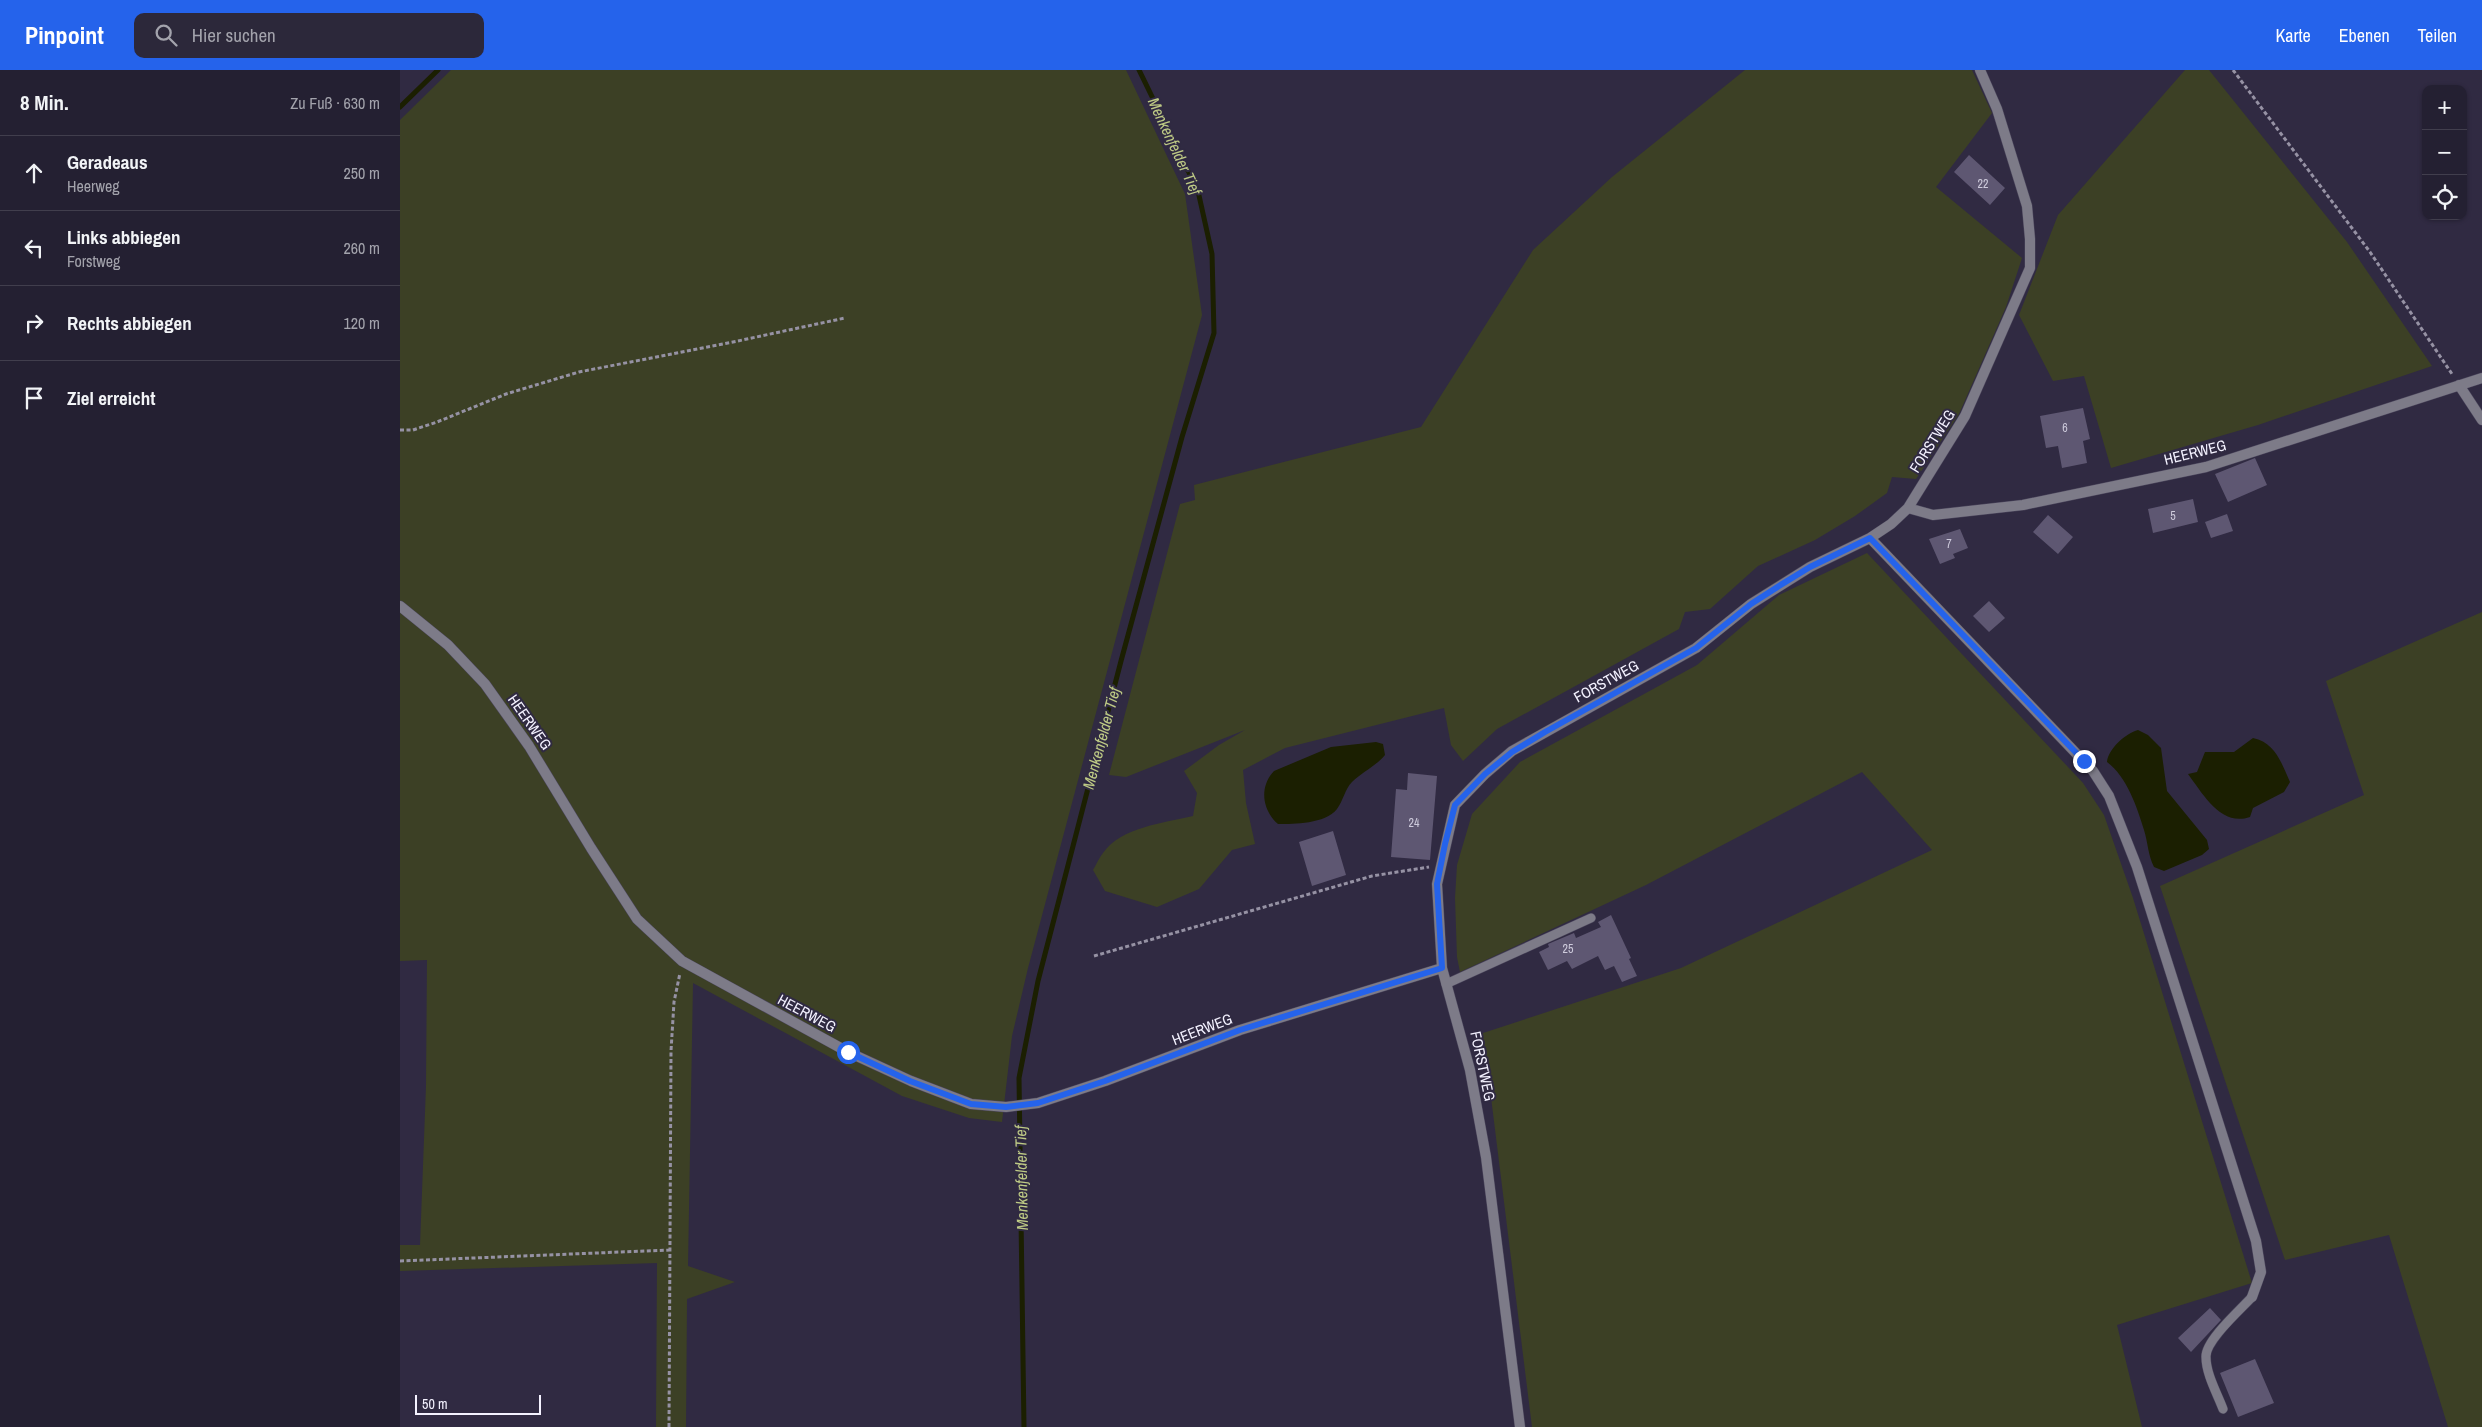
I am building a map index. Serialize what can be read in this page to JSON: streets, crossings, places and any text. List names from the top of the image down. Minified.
{"streets":{"street":["FORSTWEG","HEERWEG"]},"crossings":[["FORSTWEG","HEERWEG"]],"water":["Menkenfelder Tief"],"house_numbers":["22","6","5","7","24","25"],"scale_bar":"50 m","page":{"header":"Pinpoint","search":"Hier suchen","nav":["Karte","Ebenen","Teilen"],"heading":["8 Min.","Zu Fuß · 630 m"],"map_buttons":["+","−"],"list":[["Geradeaus","Heerweg","250 m"],["Links abbiegen","Forstweg","260 m"],["Rechts abbiegen","120 m"],"Ziel erreicht"],"scale":"50 m"}}
